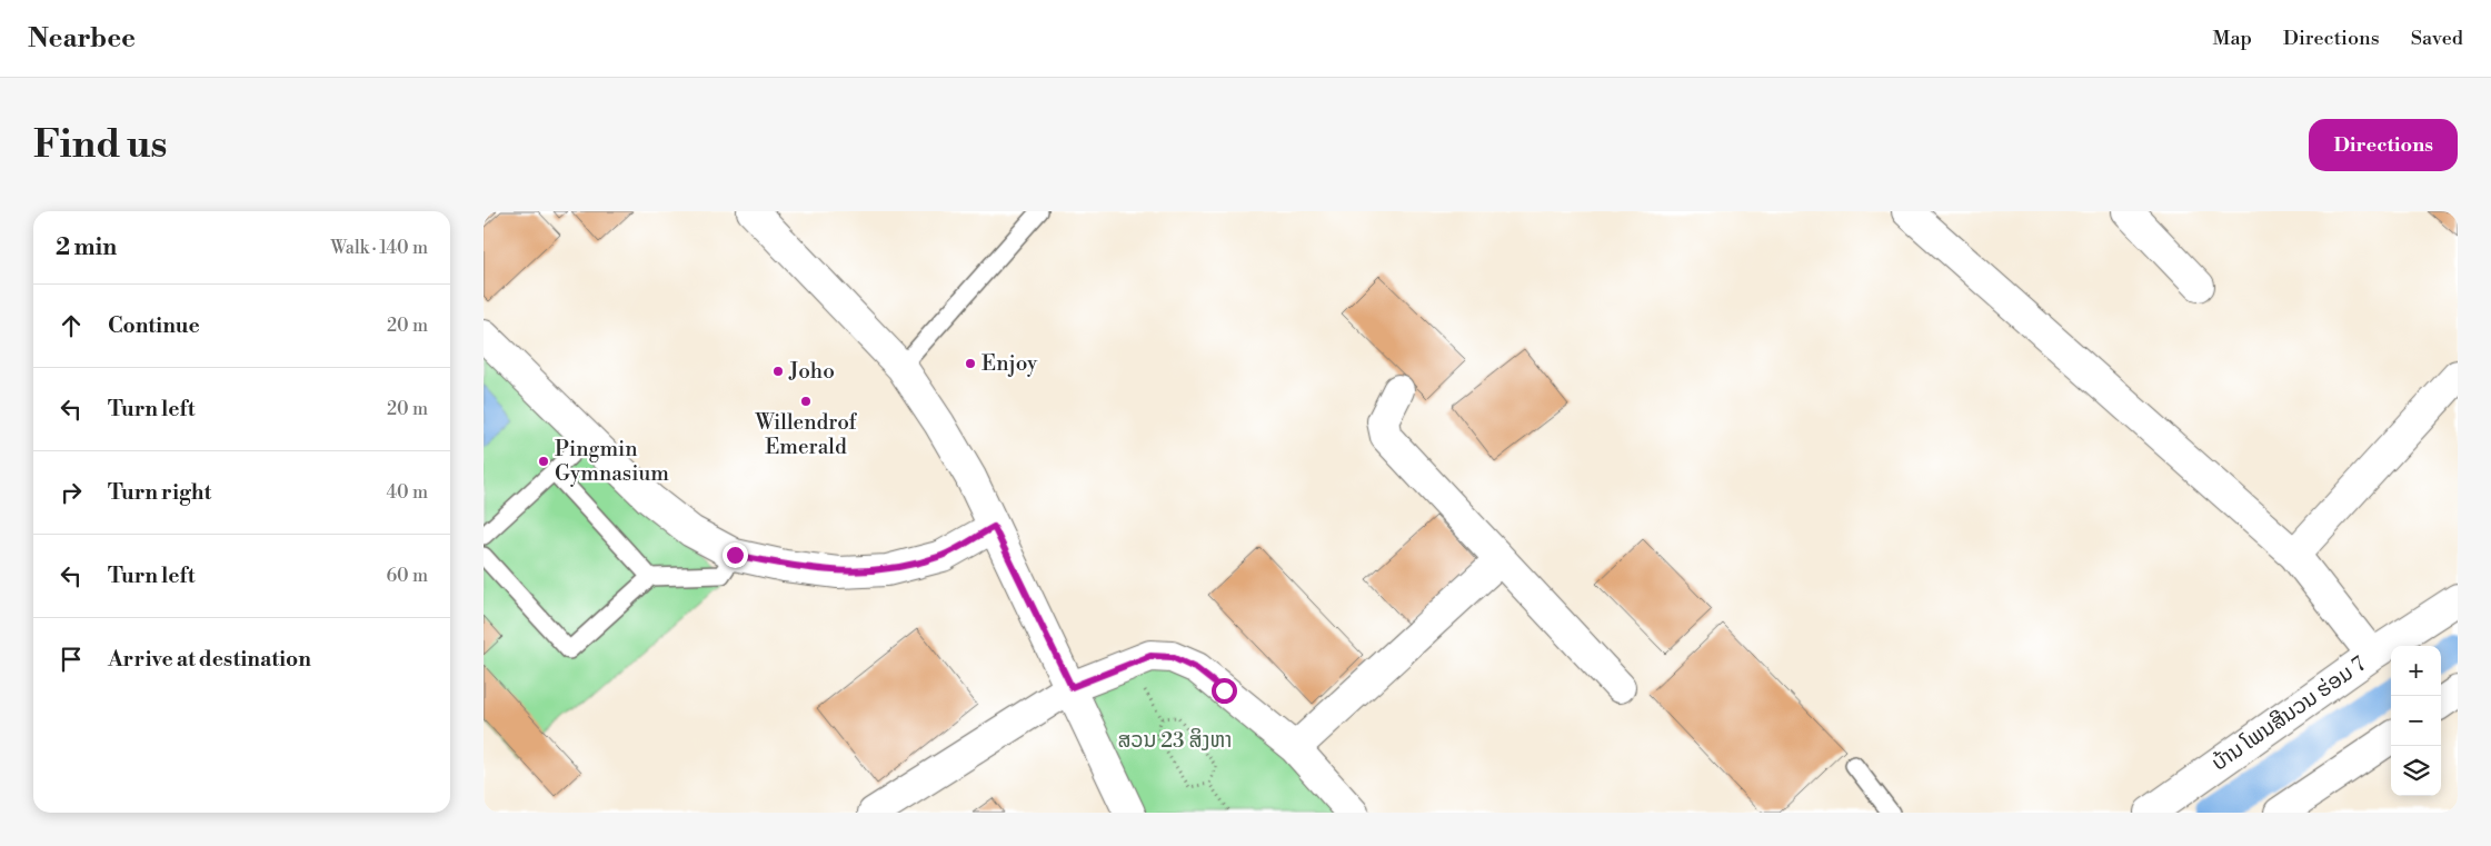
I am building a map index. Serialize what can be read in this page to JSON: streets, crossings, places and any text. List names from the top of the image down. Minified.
{"streets":{"street":["ບ້ານ ໂພນສີນວນ ຮ່ອມ 7"]},"parks":["ສວນ 23 ສິງຫາ"],"places":["Enjoy","Joho","Willendrof Emerald","Pingmin Gymnasium"],"page":{"header":"Nearbee","nav":["Map","Directions","Saved"],"buttons":"Directions","title":"Find us","heading":["2 min","Walk · 140 m"],"list":[["Continue","20 m"],["Turn left","20 m"],["Turn right","40 m"],["Turn left","60 m"],"Arrive at destination"],"map_buttons":["+","−"]}}
